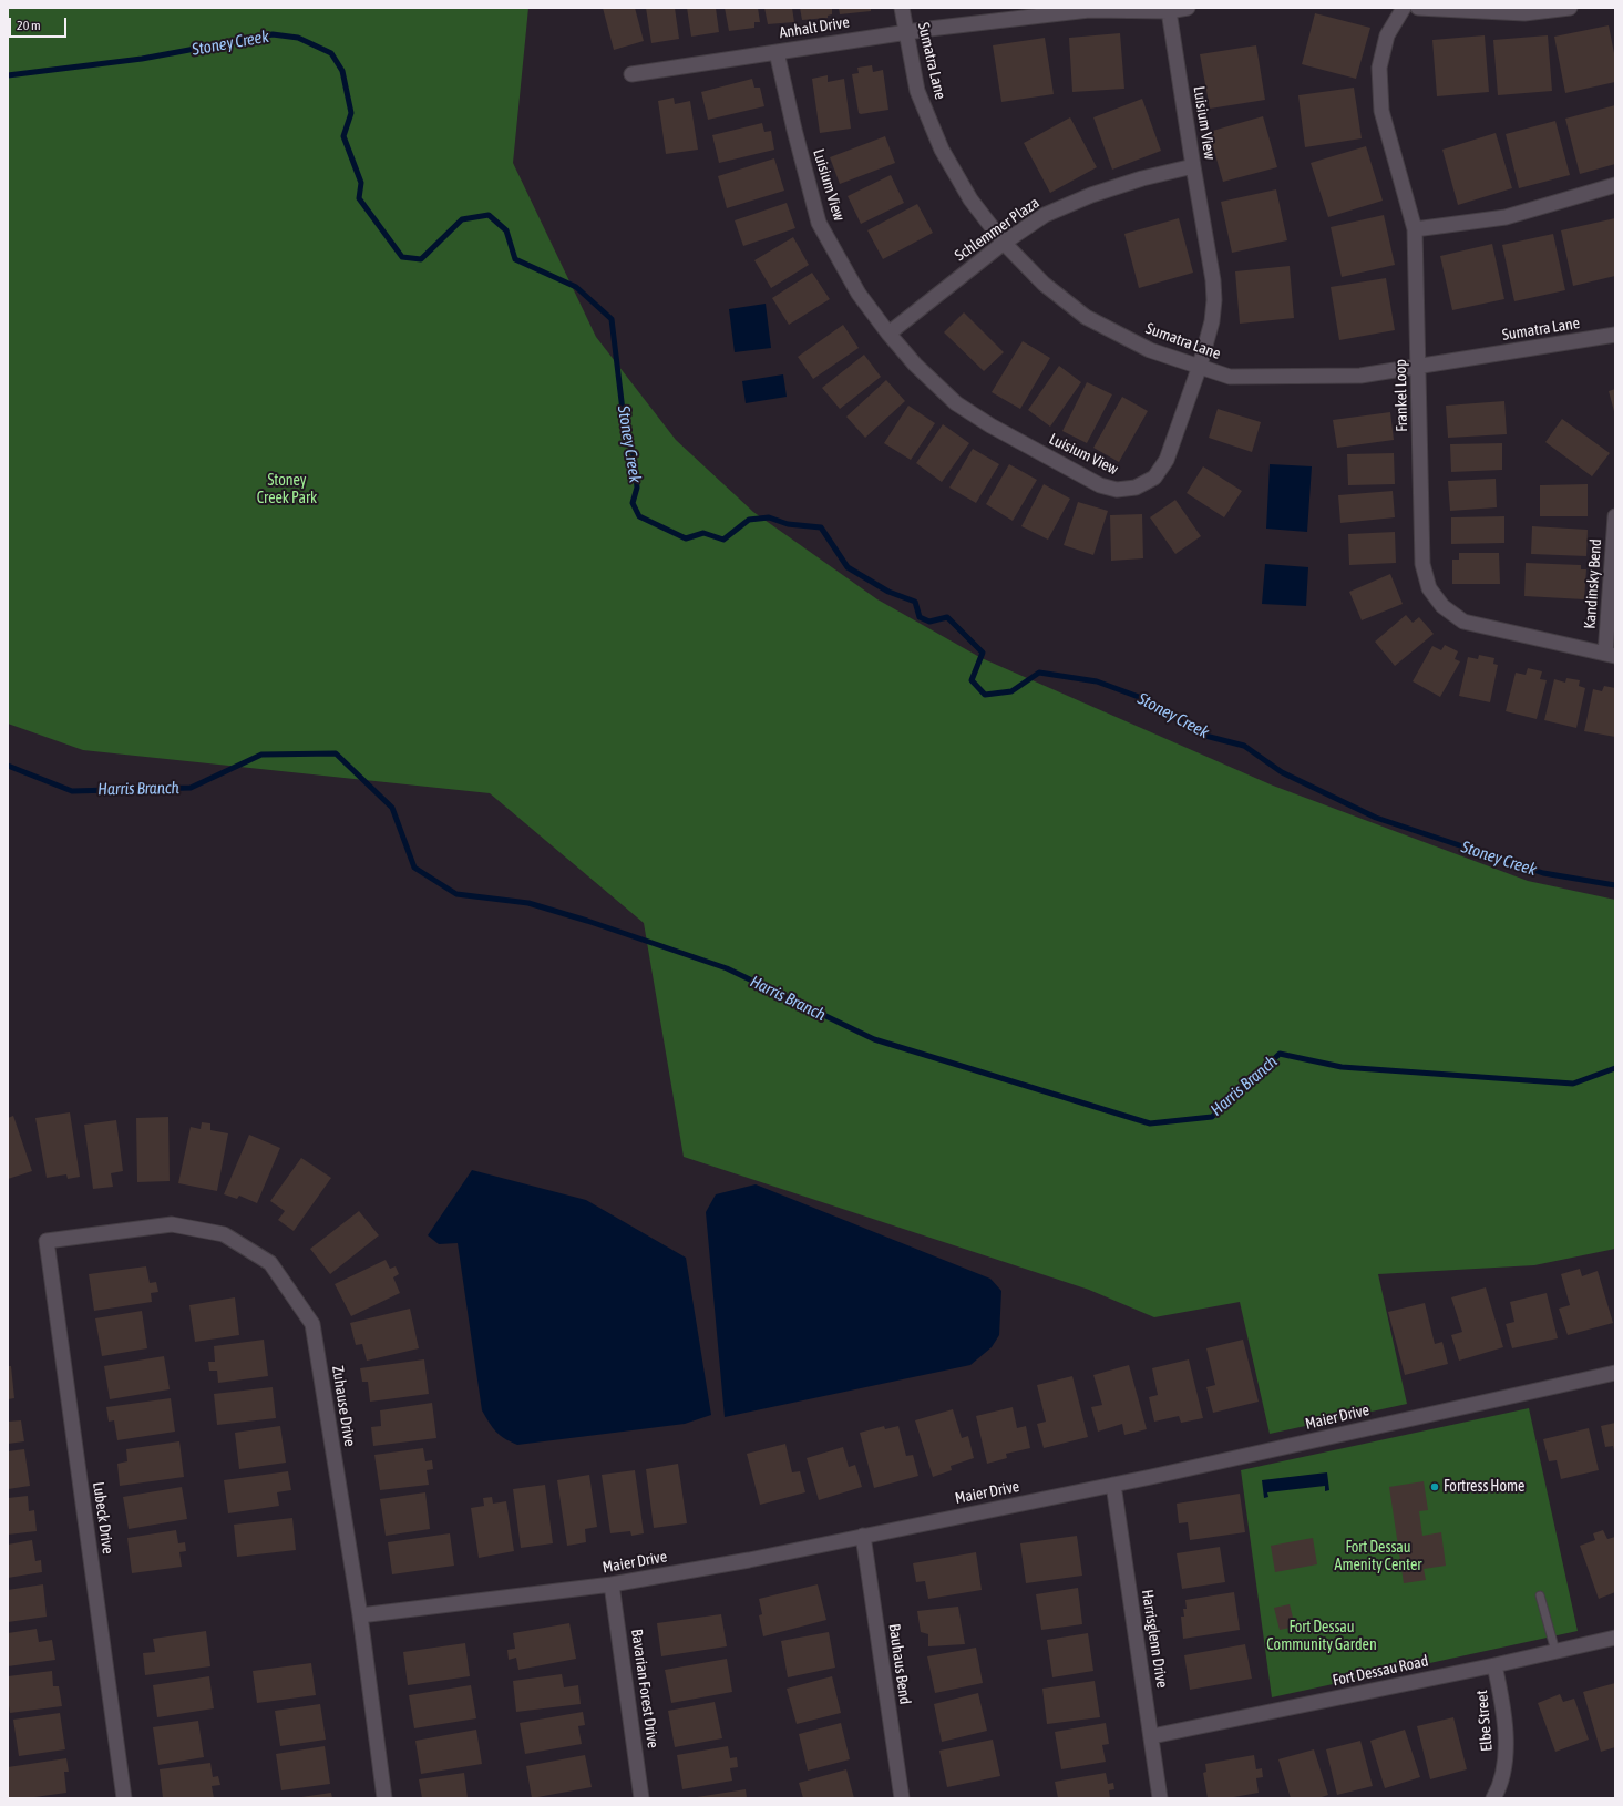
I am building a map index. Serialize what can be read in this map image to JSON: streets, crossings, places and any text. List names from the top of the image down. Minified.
{"streets":{"street":["Anhalt Drive","Sumatra Lane","Luisium View","Schlemmer Plaza","Frankel Loop","Kandinsky Bend","Zuhause Drive","Maier Drive","Lubeck Drive","Harrisglenn Drive","Bauhaus Bend","Fort Dessau Road","Bavarian Forest Drive","Elbe Street"]},"crossings":[["Anhalt Drive","Sumatra Lane"],["Anhalt Drive","Luisium View"],["Sumatra Lane","Luisium View"],["Sumatra Lane","Schlemmer Plaza"],["Sumatra Lane","Frankel Loop"],["Luisium View","Schlemmer Plaza"],["Frankel Loop","Kandinsky Bend"],["Zuhause Drive","Maier Drive"],["Zuhause Drive","Lubeck Drive"],["Maier Drive","Harrisglenn Drive"],["Maier Drive","Bauhaus Bend"],["Maier Drive","Bavarian Forest Drive"],["Harrisglenn Drive","Fort Dessau Road"],["Fort Dessau Road","Elbe Street"]],"water":["Stoney Creek","Harris Branch"],"parks":["Stoney Creek Park","Fort Dessau Amenity Center","Fort Dessau Community Garden"],"places":["Fortress Home"],"scale_bar":"20 m"}
